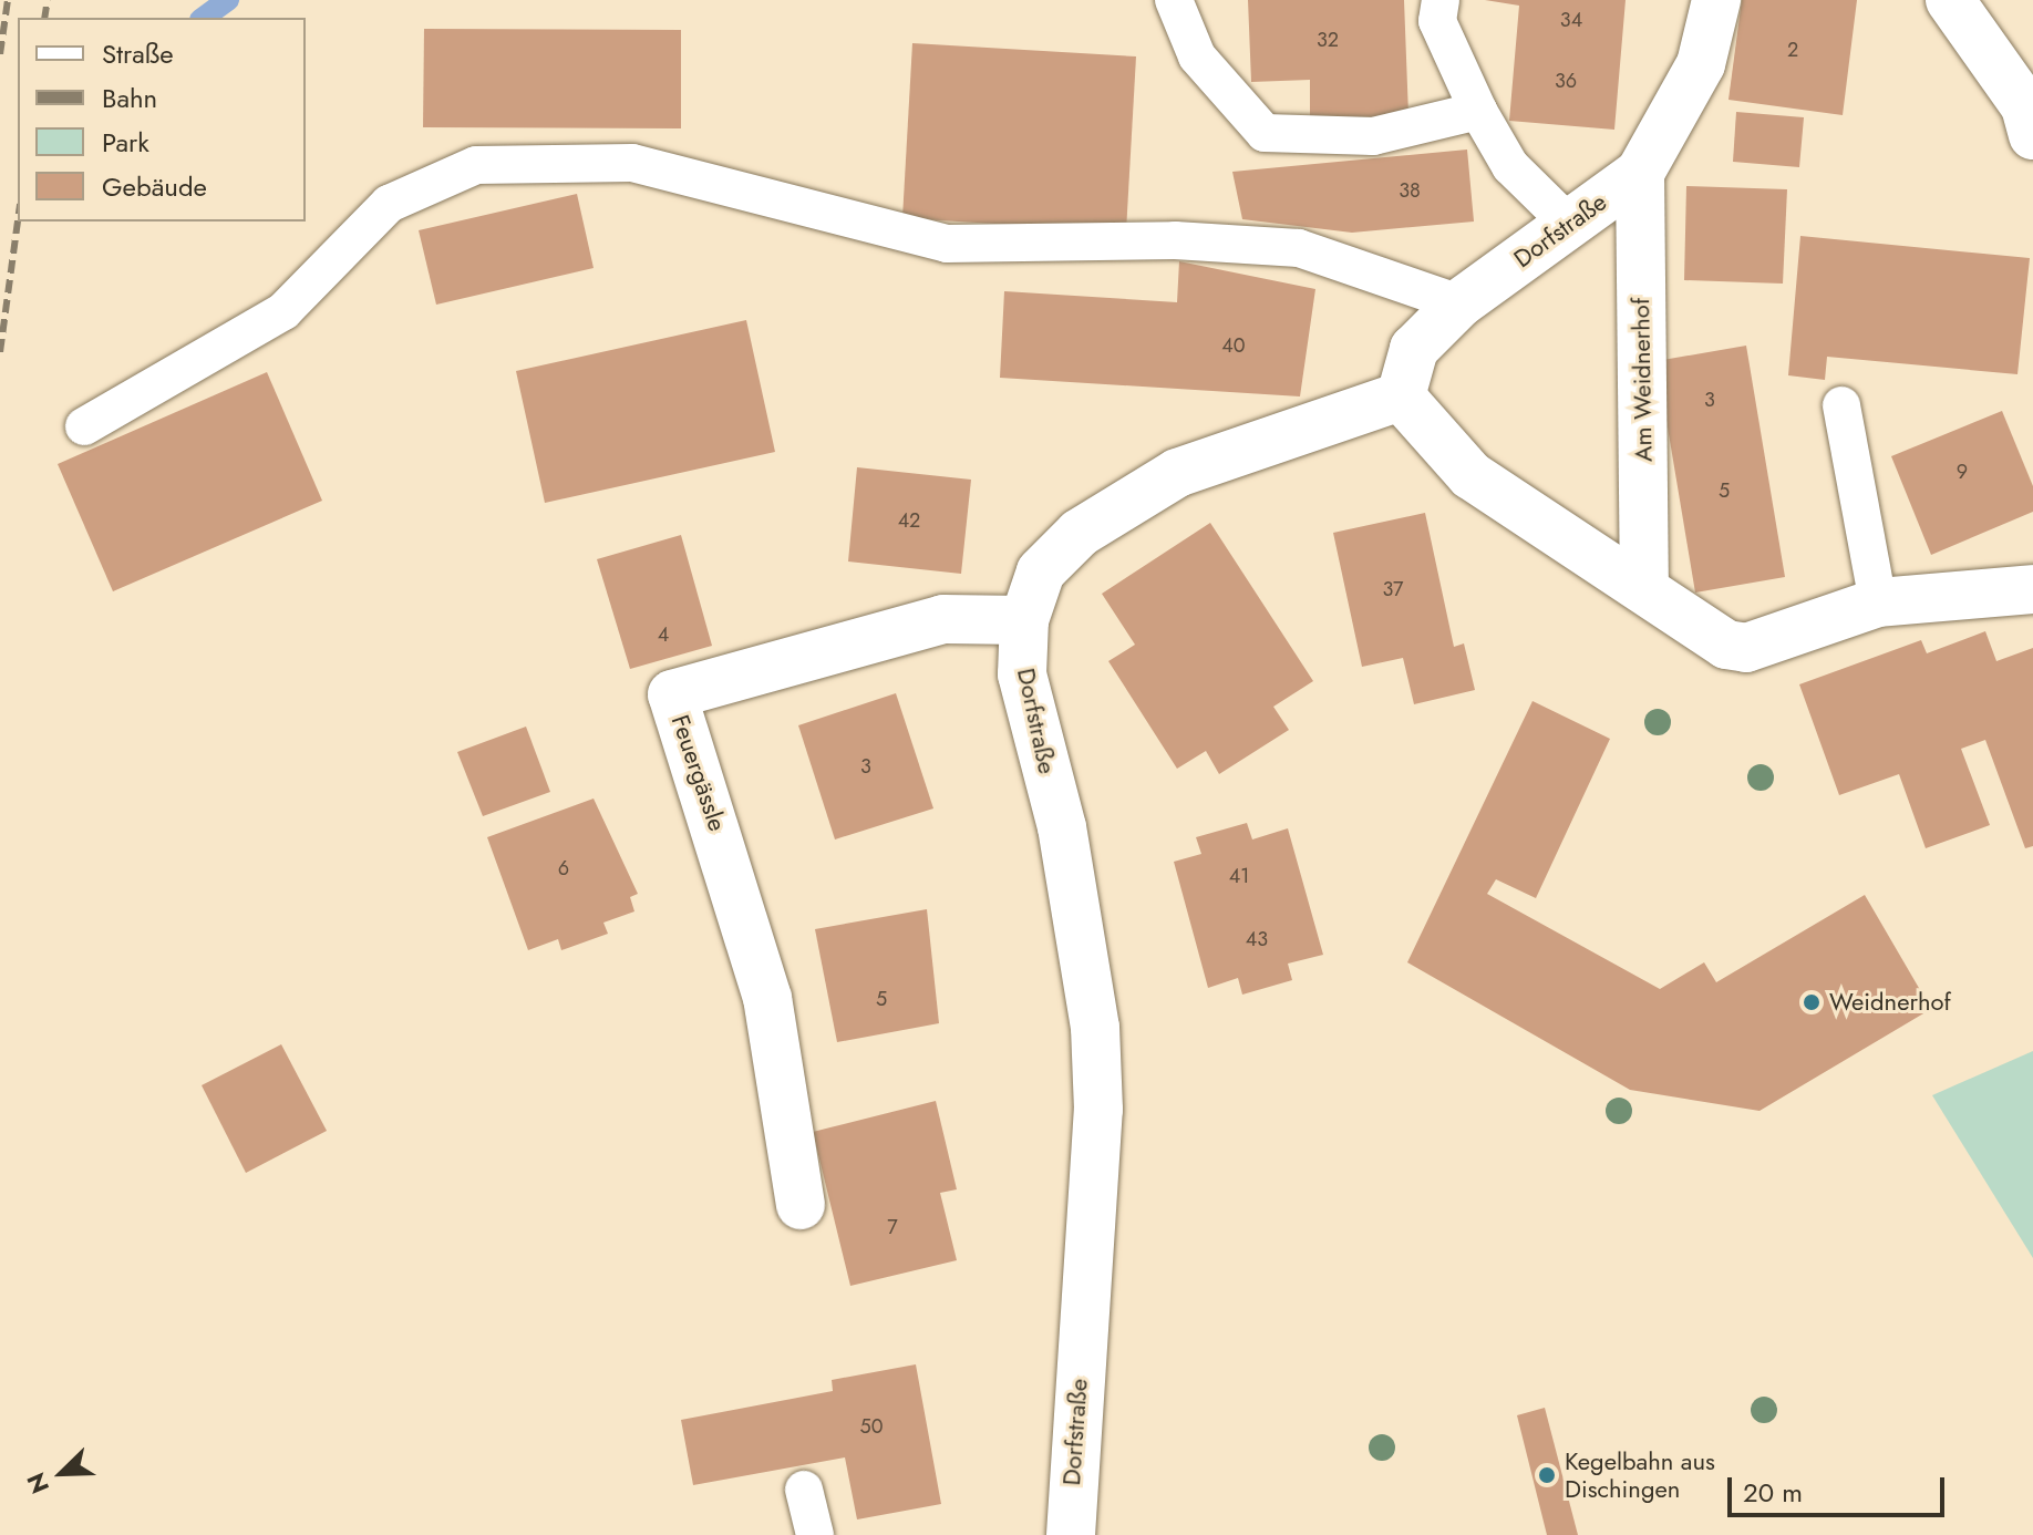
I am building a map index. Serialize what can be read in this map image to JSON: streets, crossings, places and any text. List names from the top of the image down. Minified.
{"streets":{"street":["Dorfstraße","Am Weidnerhof","Feuergässle"]},"crossings":[["Dorfstraße","Am Weidnerhof"],["Dorfstraße","Feuergässle"]],"places":["Weidnerhof","Kegelbahn aus Dischingen"],"house_numbers":["34","32","2","36","38","40","3","9","5","42","37","4","3","6","41","43","5","7","50"],"legend":["Straße","Bahn","Park","Gebäude"],"scale_bar":"20 m","north":"bottom left"}
